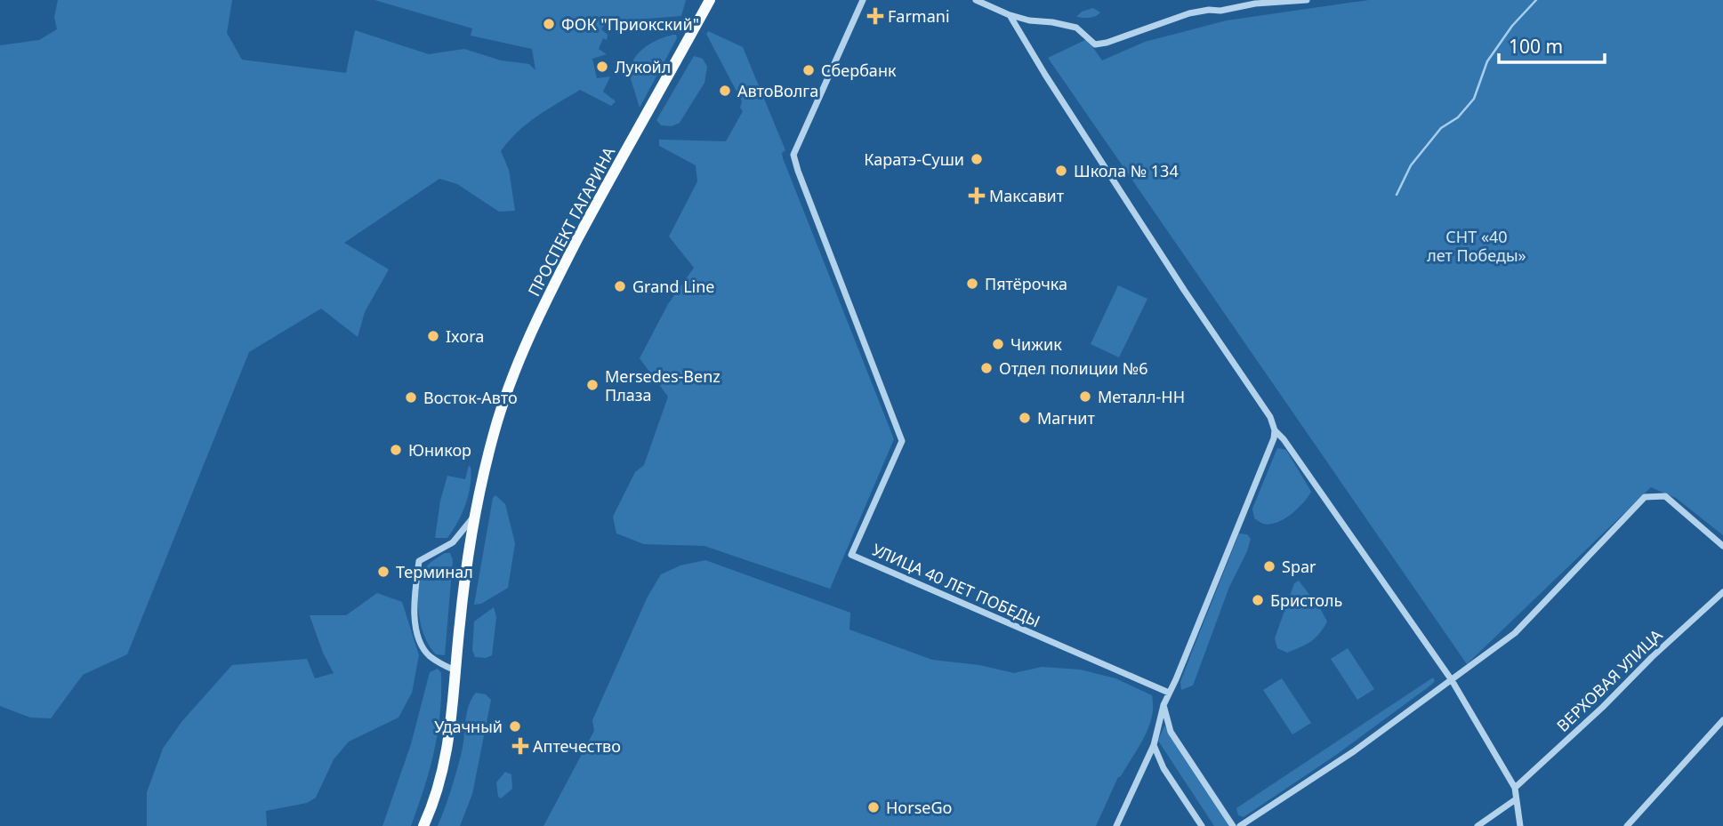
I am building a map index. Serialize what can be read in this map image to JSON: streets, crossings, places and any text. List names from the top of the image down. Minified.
{"streets":{"main road":["ПРОСПЕКТ ГАГАРИНА"],"street":["УЛИЦА 40 ЛЕТ ПОБЕДЫ","ВЕРХОВАЯ УЛИЦА"]},"parks":["СНТ «40 лет Победы»"],"places":{"health":["Farmani","Максавит","Аптечество"],"other":["ФОК \"Приокский\"","Лукойл","Сбербанк","АвтоВолга","Каратэ-Суши","Школа № 134","Пятёрочка","Grand Line","Ixora","Чижик","Отдел полиции №6","Mersedes-Benz Плаза","Металл-НН","Восток-Авто","Магнит","Юникор","Spar","Терминал","Бристоль","Удачный","HorseGo"]},"scale_bar":"100 m"}
